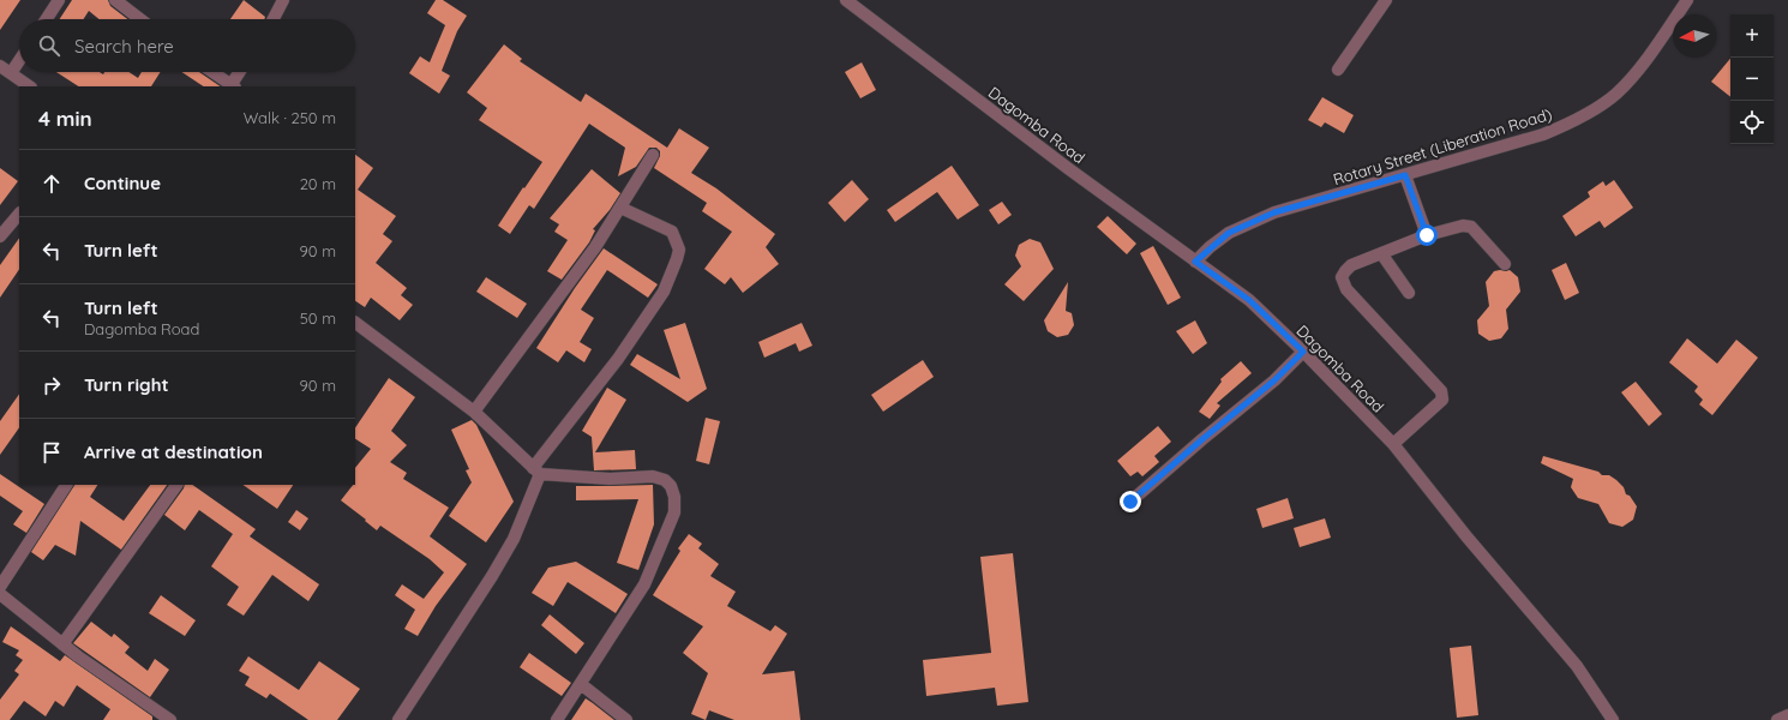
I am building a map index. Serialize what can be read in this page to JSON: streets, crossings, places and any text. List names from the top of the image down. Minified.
{"streets":{"street":["Dagomba Road","Rotary Street (Liberation Road)"]},"crossings":[["Dagomba Road","Rotary Street (Liberation Road)"]],"north":"left","page":{"map_buttons":["+","−"],"search":"Search here","heading":["4 min","Walk · 250 m"],"list":[["Continue","20 m"],["Turn left","90 m"],["Turn left","Dagomba Road","50 m"],["Turn right","90 m"],"Arrive at destination"]}}
